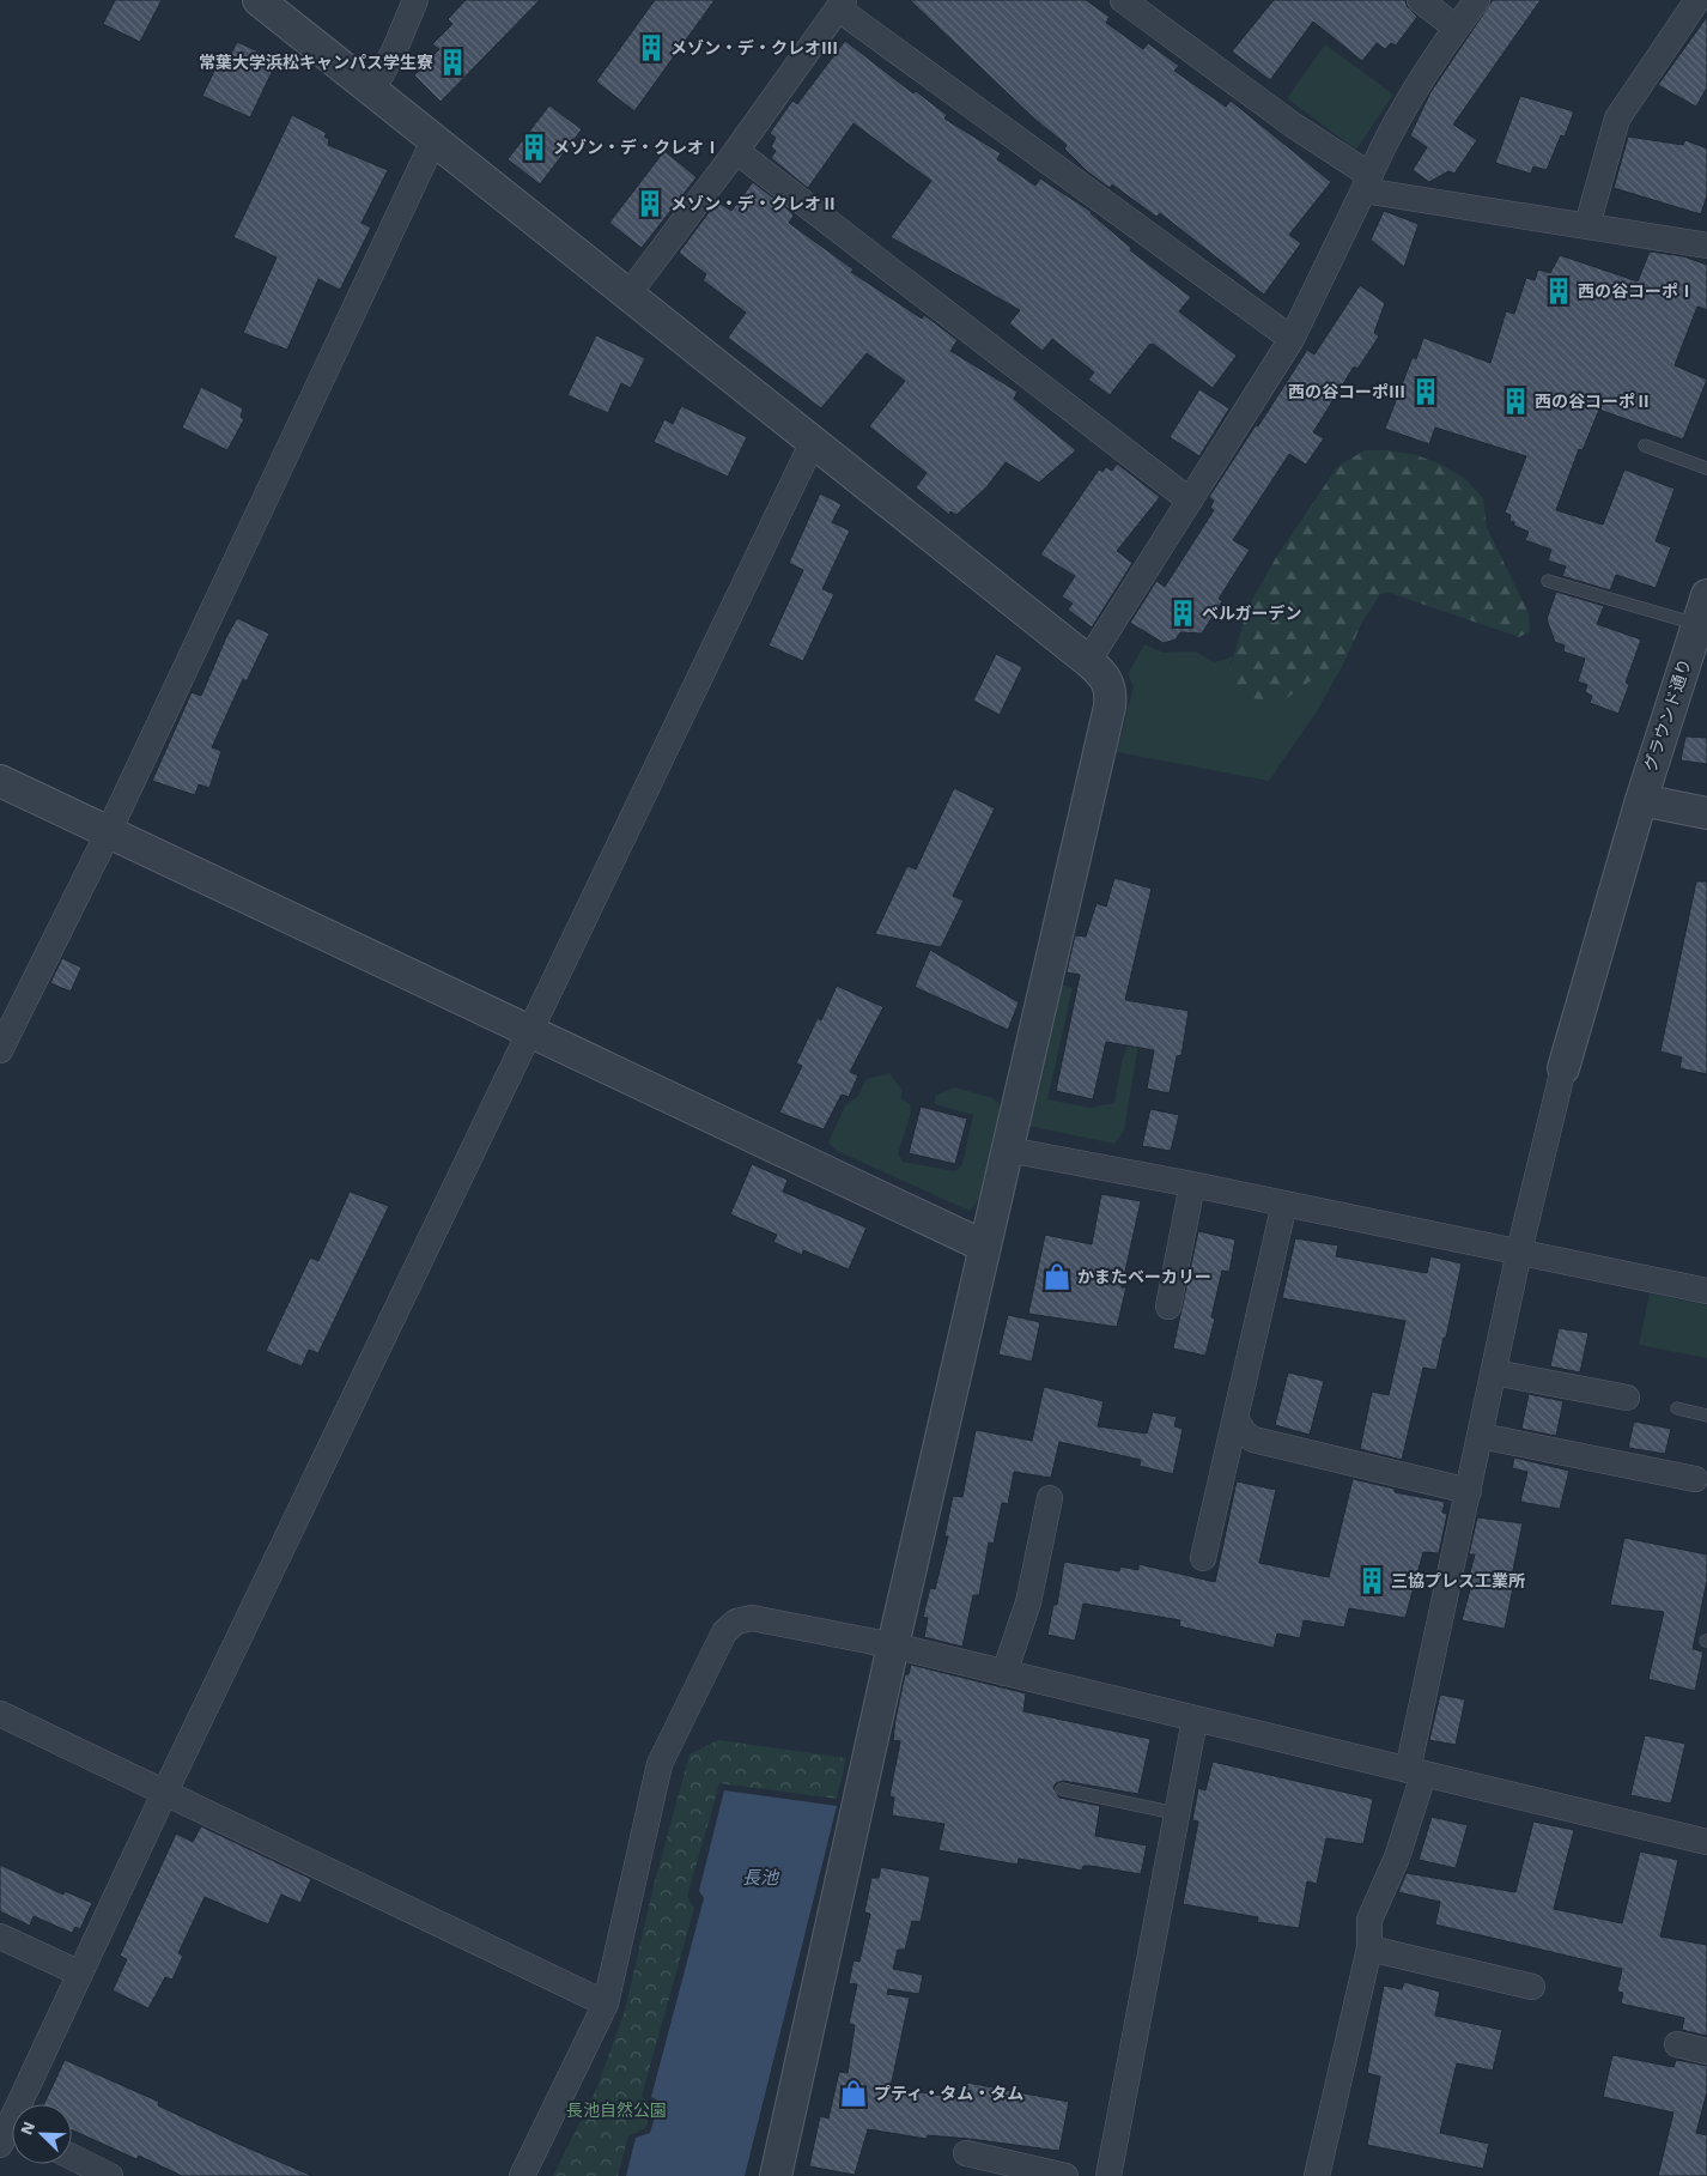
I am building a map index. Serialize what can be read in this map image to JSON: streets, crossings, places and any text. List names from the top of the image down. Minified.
{"streets":{"street":["グラウンド通り"]},"water":["長池"],"parks":["長池自然公園"],"places":{"building":["メゾン・デ・クレオⅢ","常葉大学浜松キャンパス学生寮","メゾン・デ・クレオⅠ","メゾン・デ・クレオⅡ","西の谷コーポⅠ","西の谷コーポⅢ","西の谷コーポⅡ","ベルガーデン","三協プレス工業所"],"shop":["かまたベーカリー","プティ・タム・タム"]},"north":"top left"}
